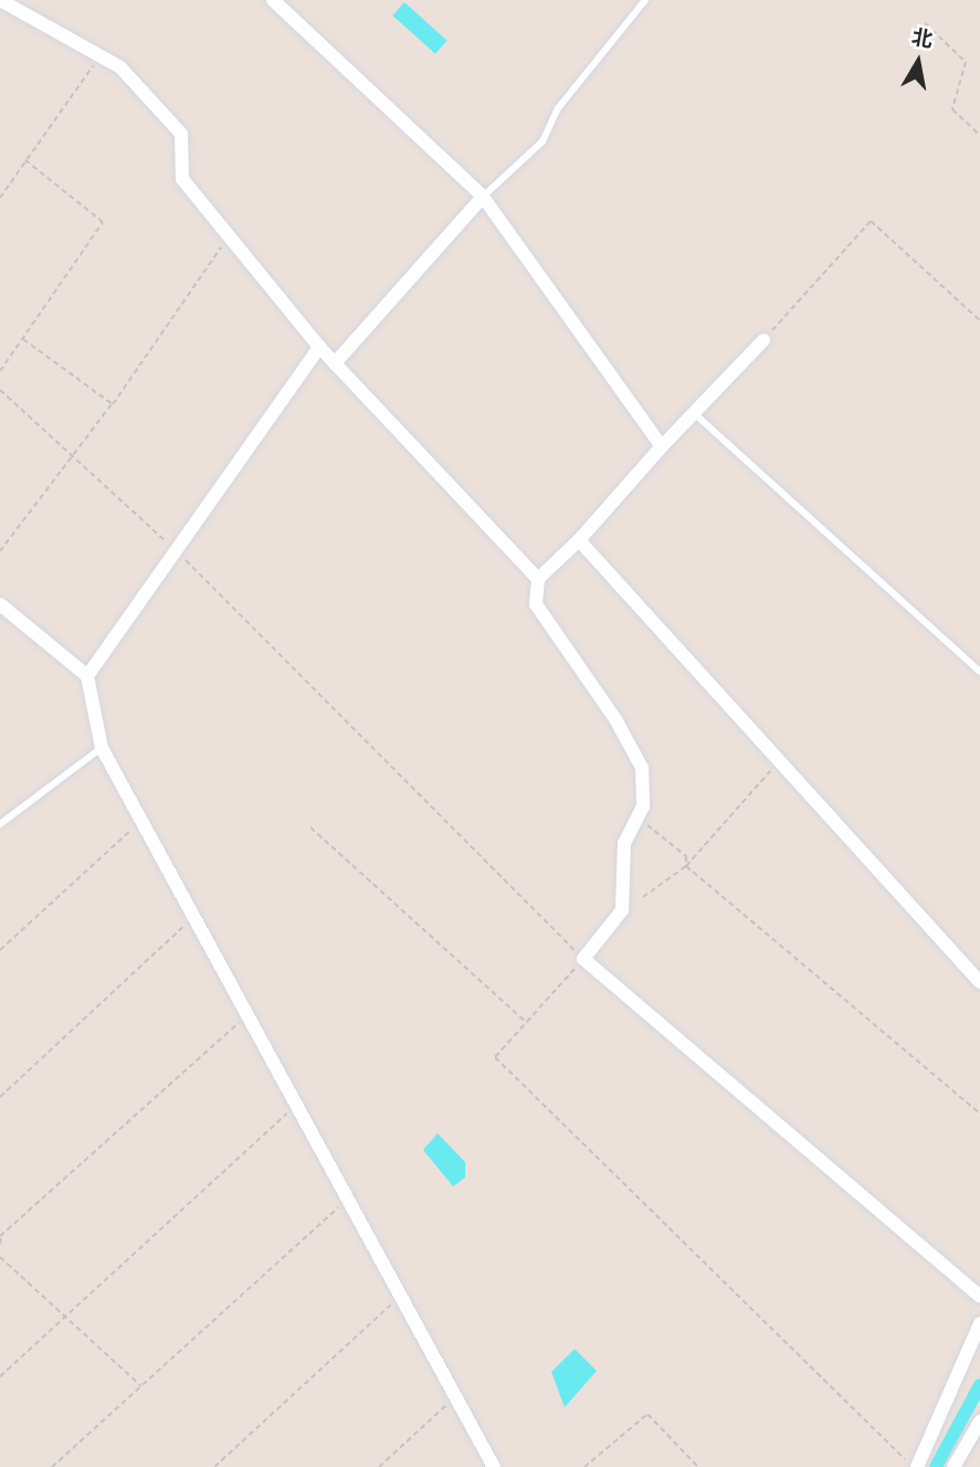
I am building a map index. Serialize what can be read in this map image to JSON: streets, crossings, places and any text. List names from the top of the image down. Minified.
{"north":"top"}
